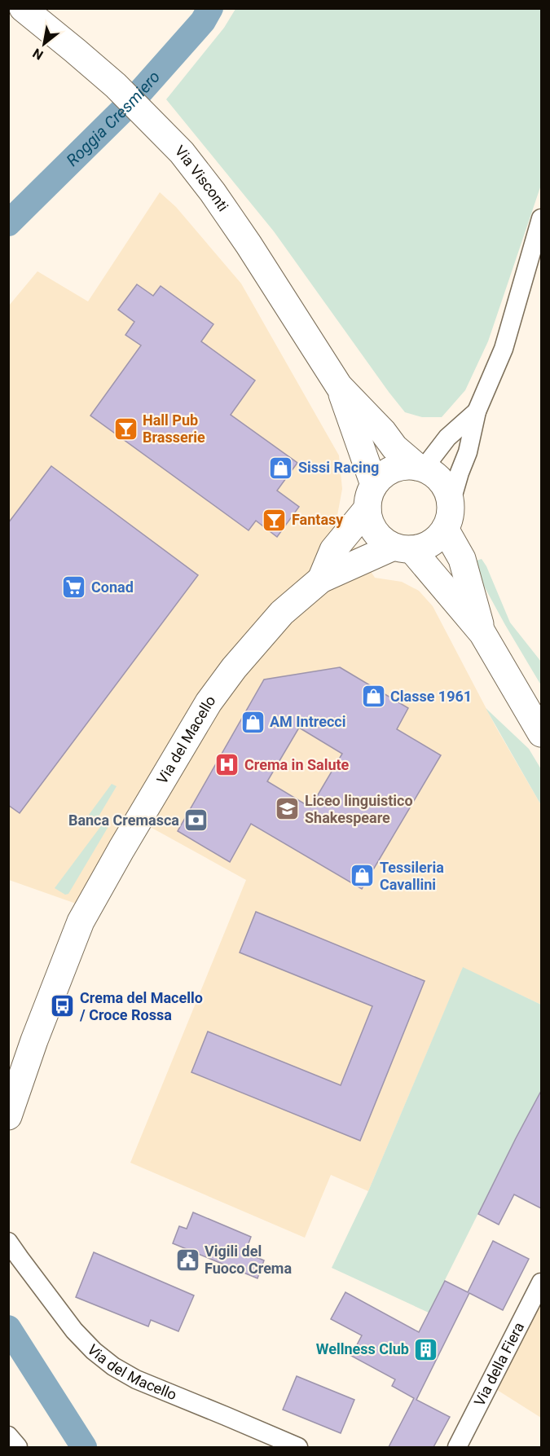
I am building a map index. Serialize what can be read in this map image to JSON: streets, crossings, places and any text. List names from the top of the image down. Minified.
{"streets":{"main road":["Via Visconti","Via del Macello"],"street":["Via della Fiera"]},"crossings":[["Via Visconti","Via del Macello"]],"water":["Roggia Cresmiero"],"places":{"bar":["Hall Pub Brasserie","Fantasy"],"shop":["Sissi Racing","Classe 1961","AM Intrecci","Tessileria Cavallini"],"supermarket":["Conad"],"hospital":["Crema in Salute"],"school or university":["Liceo linguistico Shakespeare"],"bank":["Banca Cremasca"],"bus stop":["Crema del Macello / Croce Rossa"],"public building":["Vigili del Fuoco Crema"],"building":["Wellness Club"]},"north":"bottom left"}
